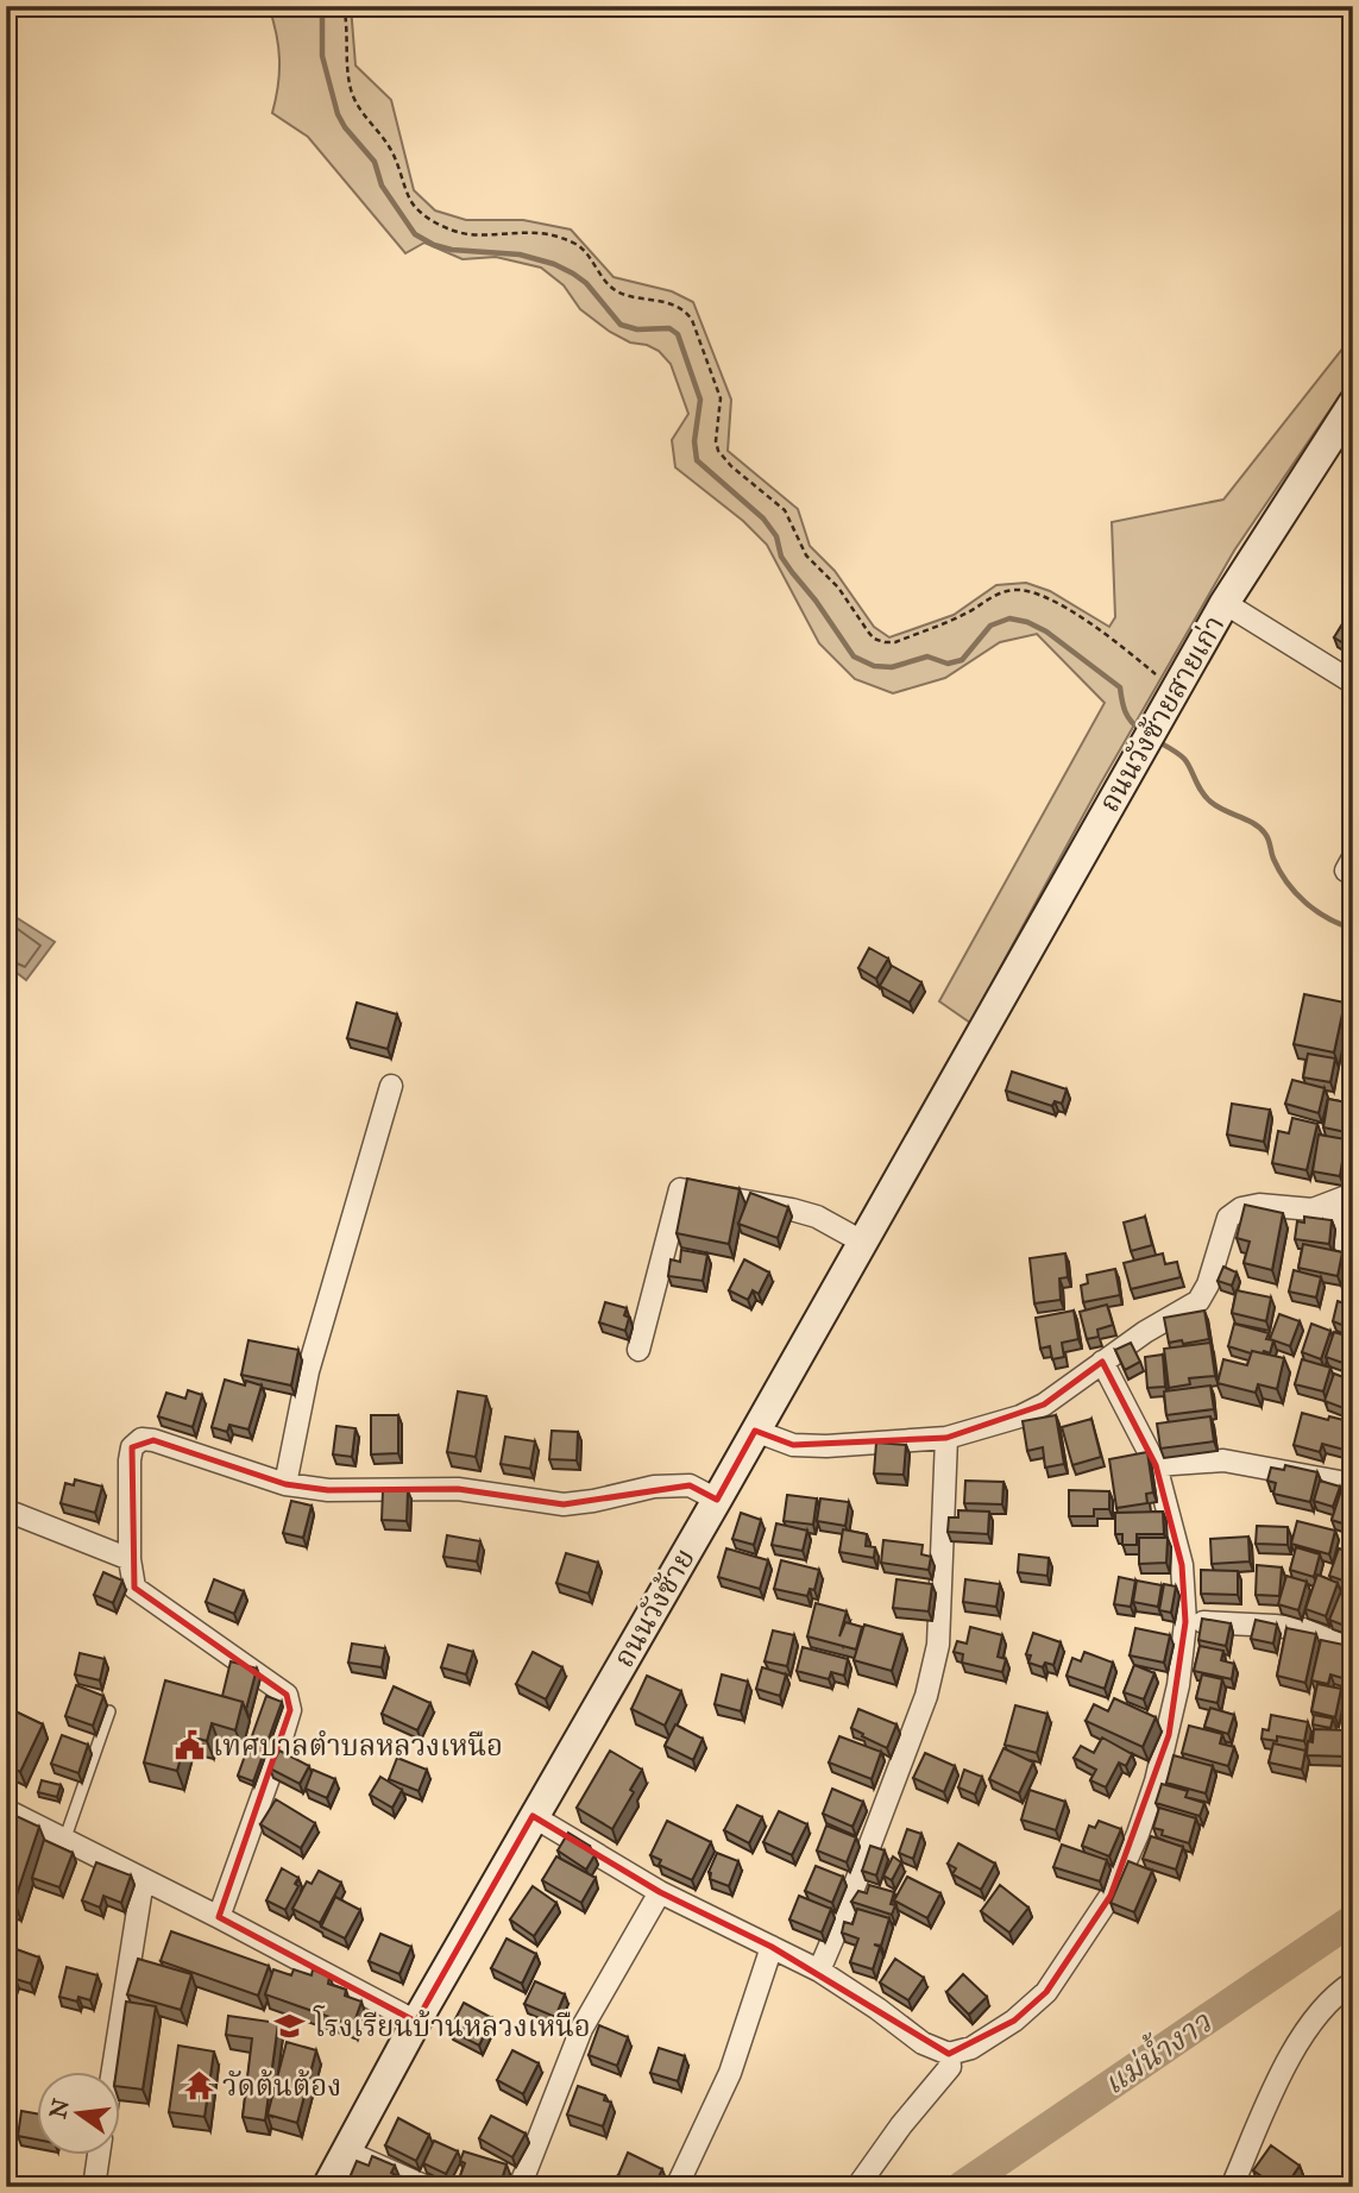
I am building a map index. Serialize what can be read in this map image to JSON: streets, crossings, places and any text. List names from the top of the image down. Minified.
{"streets":{"main road":["ถนนวังซ้ายสายเก่า","ถนนวังซ้าย"]},"crossings":[["ถนนวังซ้ายสายเก่า","ถนนวังซ้าย"]],"water":["แม่น้ำงาว"],"places":{"public building":["เทศบาลตำบลหลวงเหนือ"],"school or university":["โรงเรียนบ้านหลวงเหนือ"],"temple":["วัดต้นต้อง"]},"north":"left"}
